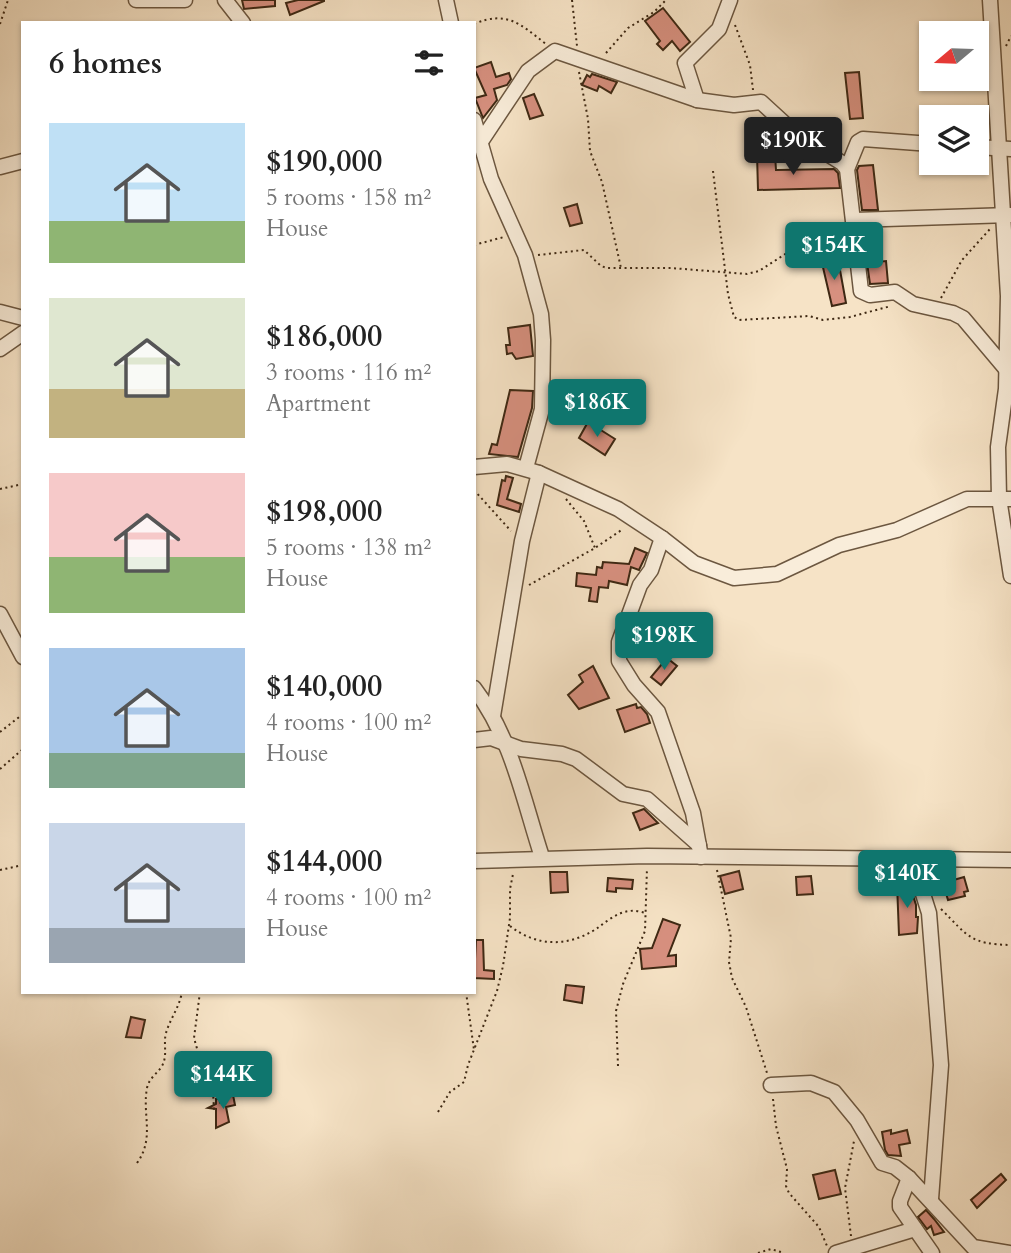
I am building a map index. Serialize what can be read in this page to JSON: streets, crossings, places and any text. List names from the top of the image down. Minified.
{"north":"left","page":{"heading":"6 homes","list":[{"name":"$190,000","note":"5 rooms · 158 m² · House"},{"name":"$186,000","note":"3 rooms · 116 m² · Apartment"},{"name":"$198,000","note":"5 rooms · 138 m² · House"},{"name":"$140,000","note":"4 rooms · 100 m² · House"},{"name":"$144,000","note":"4 rooms · 100 m² · House"}],"price":["$190K","$154K","$186K","$198K","$140K","$144K"]}}
